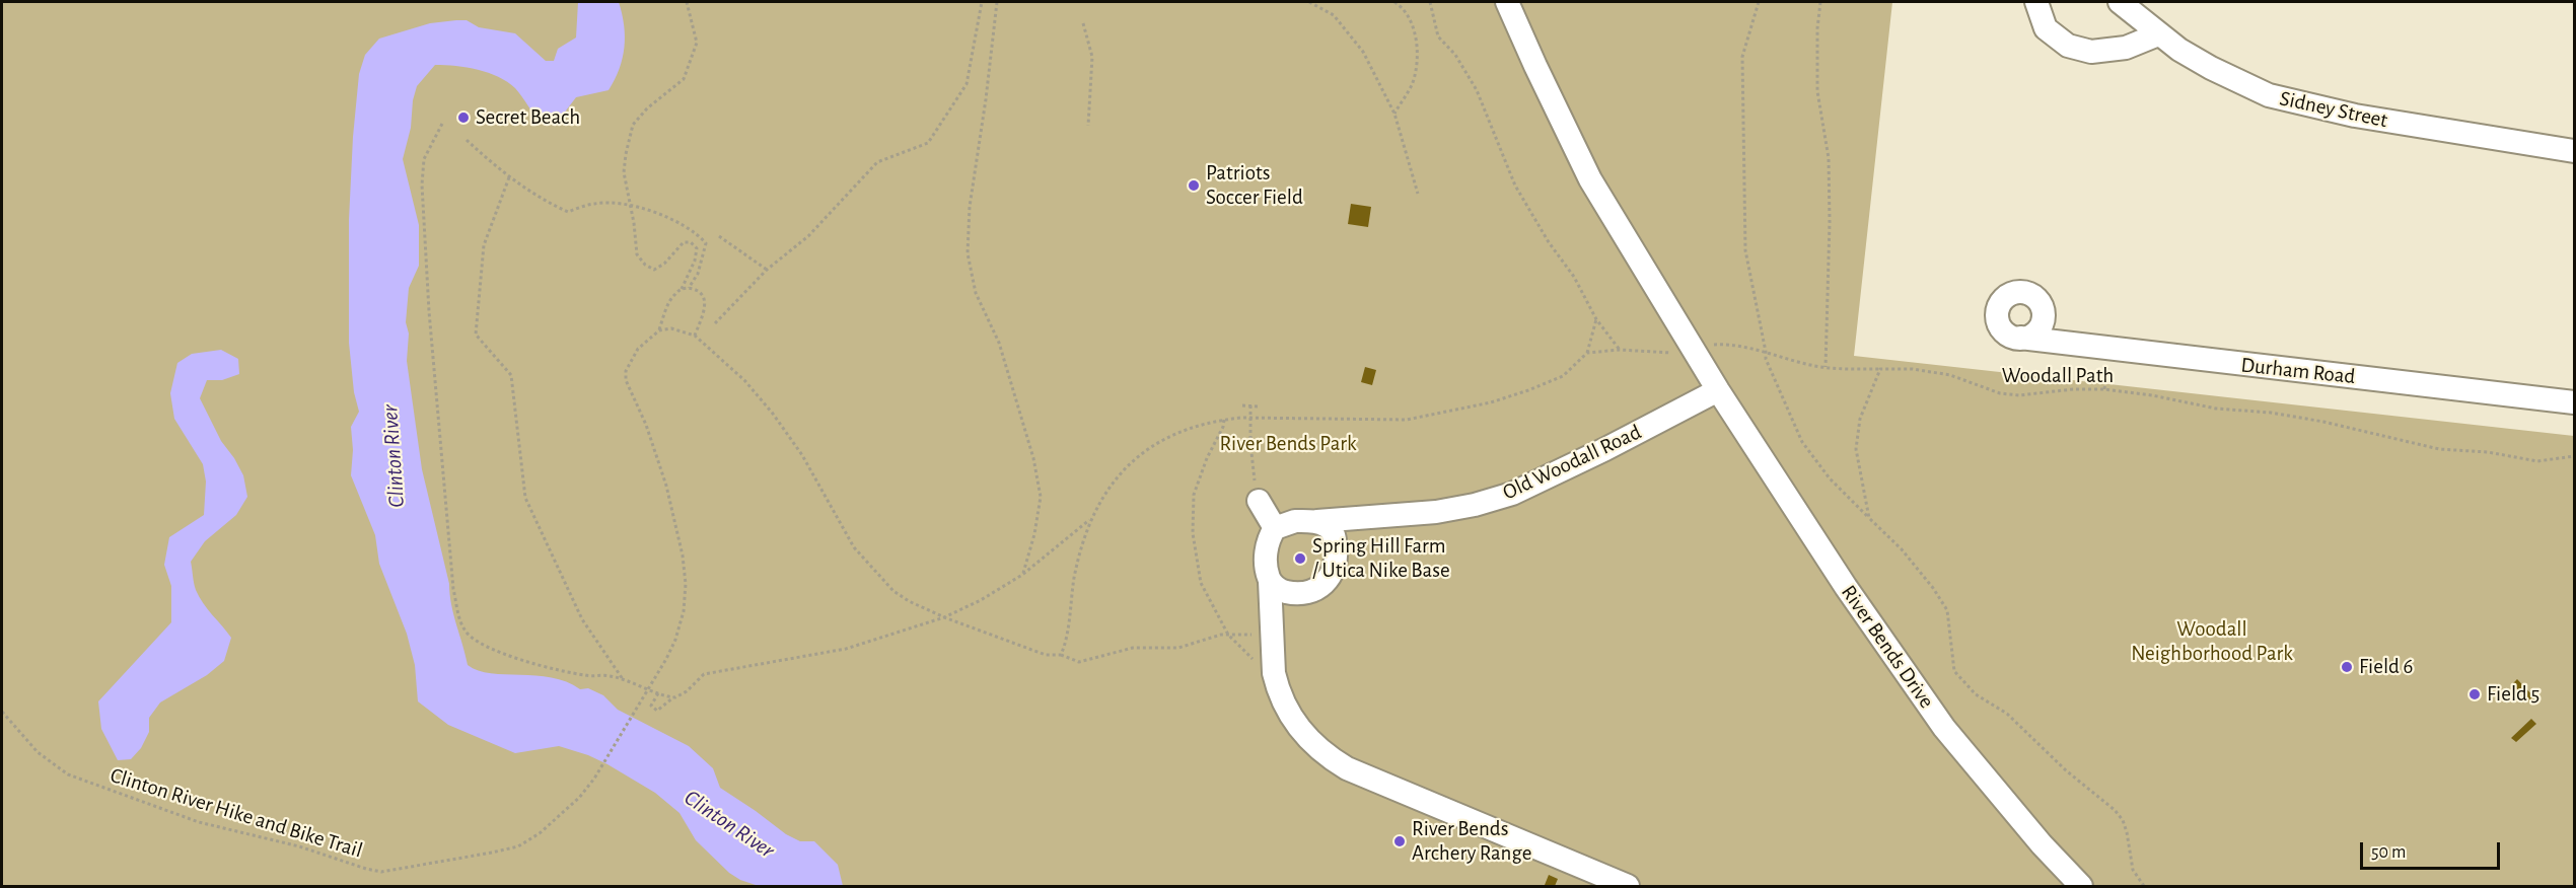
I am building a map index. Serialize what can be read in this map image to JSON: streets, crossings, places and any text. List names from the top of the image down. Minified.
{"streets":{"street":["Sidney Street","Durham Road","Old Woodall Road","River Bends Drive"],"path":["Woodall Path","Clinton River Hike and Bike Trail"]},"crossings":[["Old Woodall Road","River Bends Drive"]],"water":["Clinton River"],"parks":["River Bends Park","Woodall Neighborhood Park"],"places":["Secret Beach","Patriots Soccer Field","Spring Hill Farm / Utica Nike Base","Field 6","Field 5","River Bends Archery Range"],"scale_bar":"50 m"}
